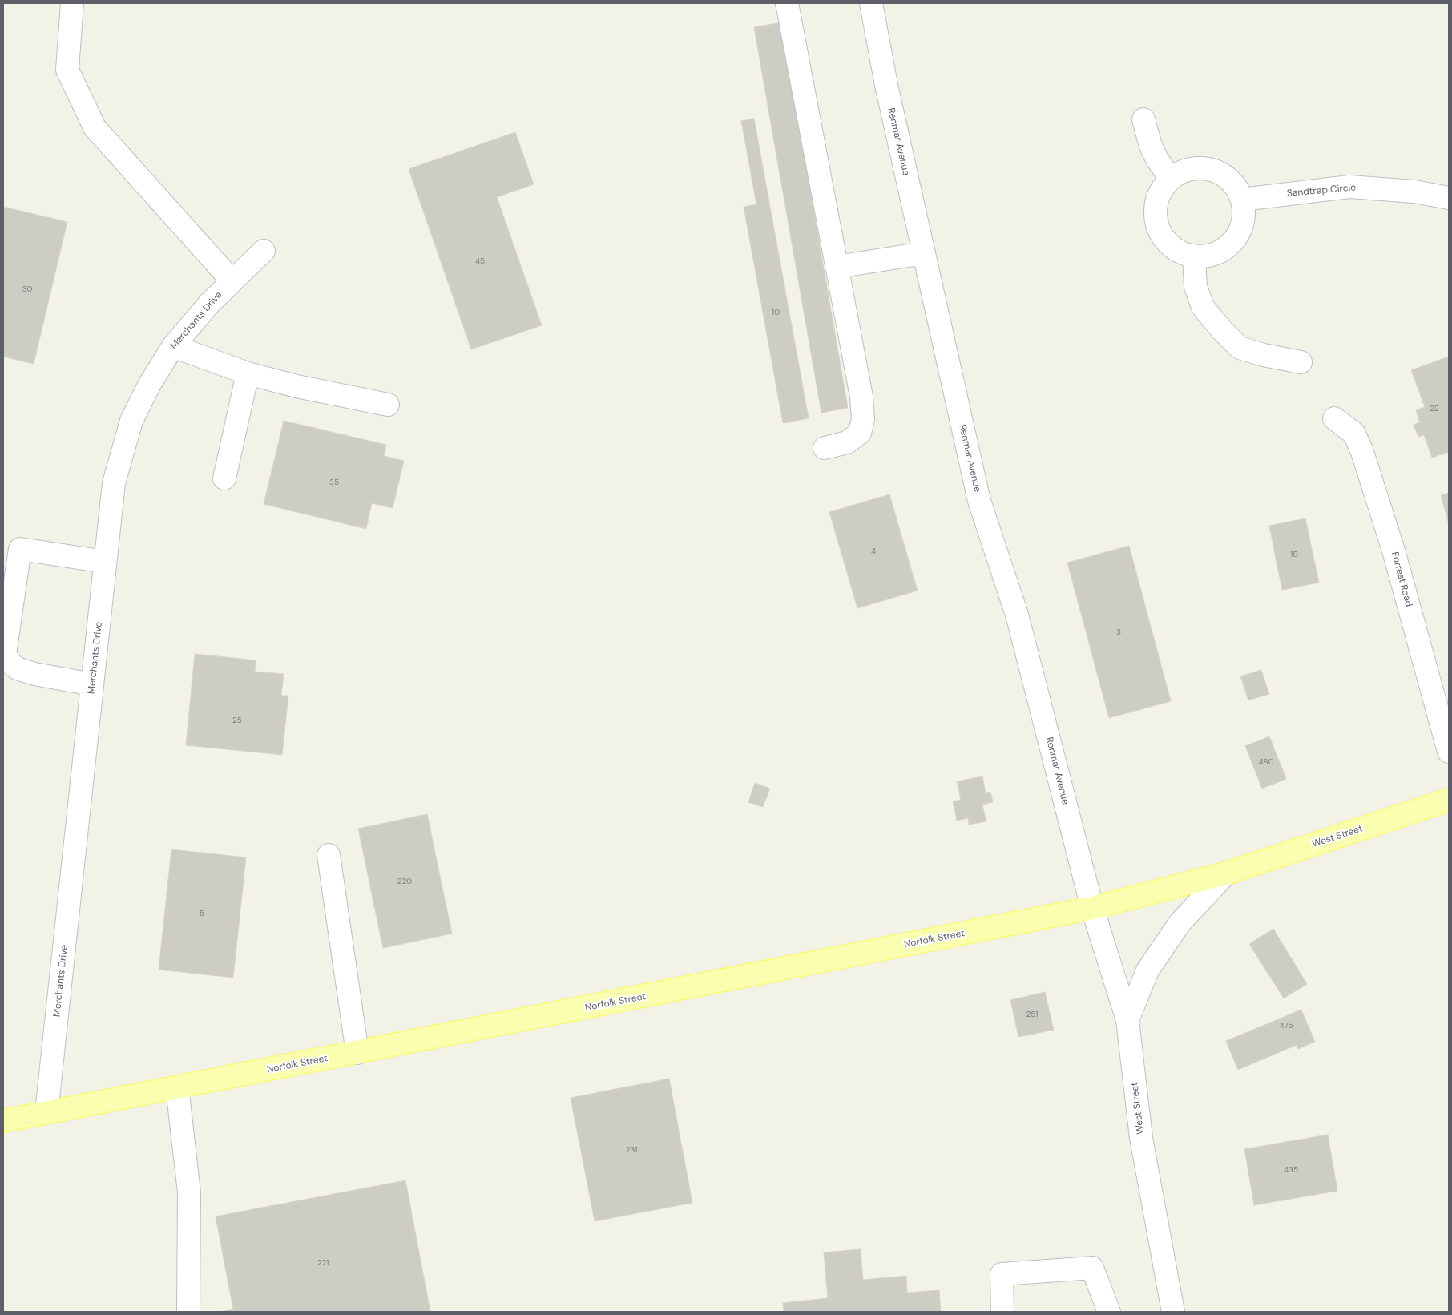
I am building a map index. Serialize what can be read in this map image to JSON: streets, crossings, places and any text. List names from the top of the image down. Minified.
{"streets":{"main road":["West Street","Norfolk Street"],"street":["Renmar Avenue","Sandtrap Circle","Merchants Drive","Forrest Road"]},"crossings":[["Renmar Avenue","West Street"],["Renmar Avenue","Norfolk Street"],["Merchants Drive","Norfolk Street"],["West Street","Norfolk Street"]],"house_numbers":["45","30","10","22","35","4","19","3","25","480","220","5","251","475","231","435","221"]}
